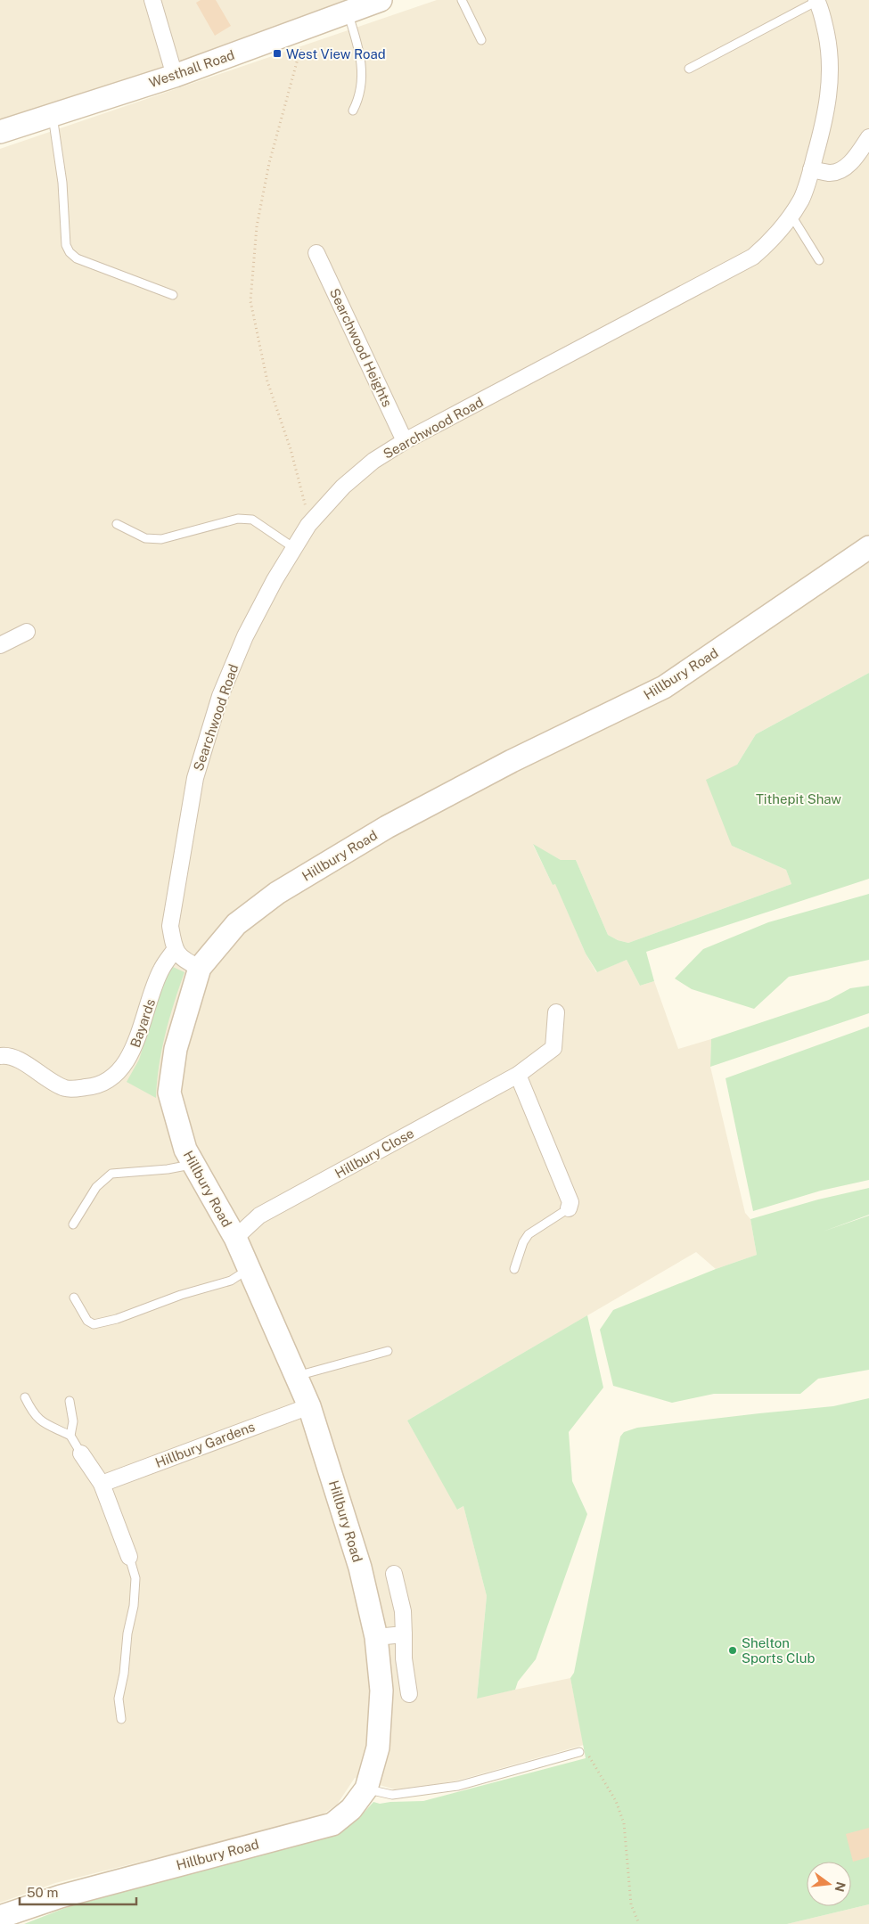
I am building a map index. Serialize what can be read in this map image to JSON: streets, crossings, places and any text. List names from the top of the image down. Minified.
{"streets":{"main road":["Westhall Road","Hillbury Road"],"street":["Searchwood Heights","Searchwood Road","Bayards","Hillbury Close","Hillbury Gardens"]},"crossings":[["Searchwood Heights","Searchwood Road"],["Searchwood Road","Bayards"],["Hillbury Road","Hillbury Close"],["Hillbury Road","Hillbury Gardens"]],"parks":["Tithepit Shaw"],"places":{"transit":["West View Road"],"other":["Shelton Sports Club"]},"scale_bar":"50 m","north":"right"}
